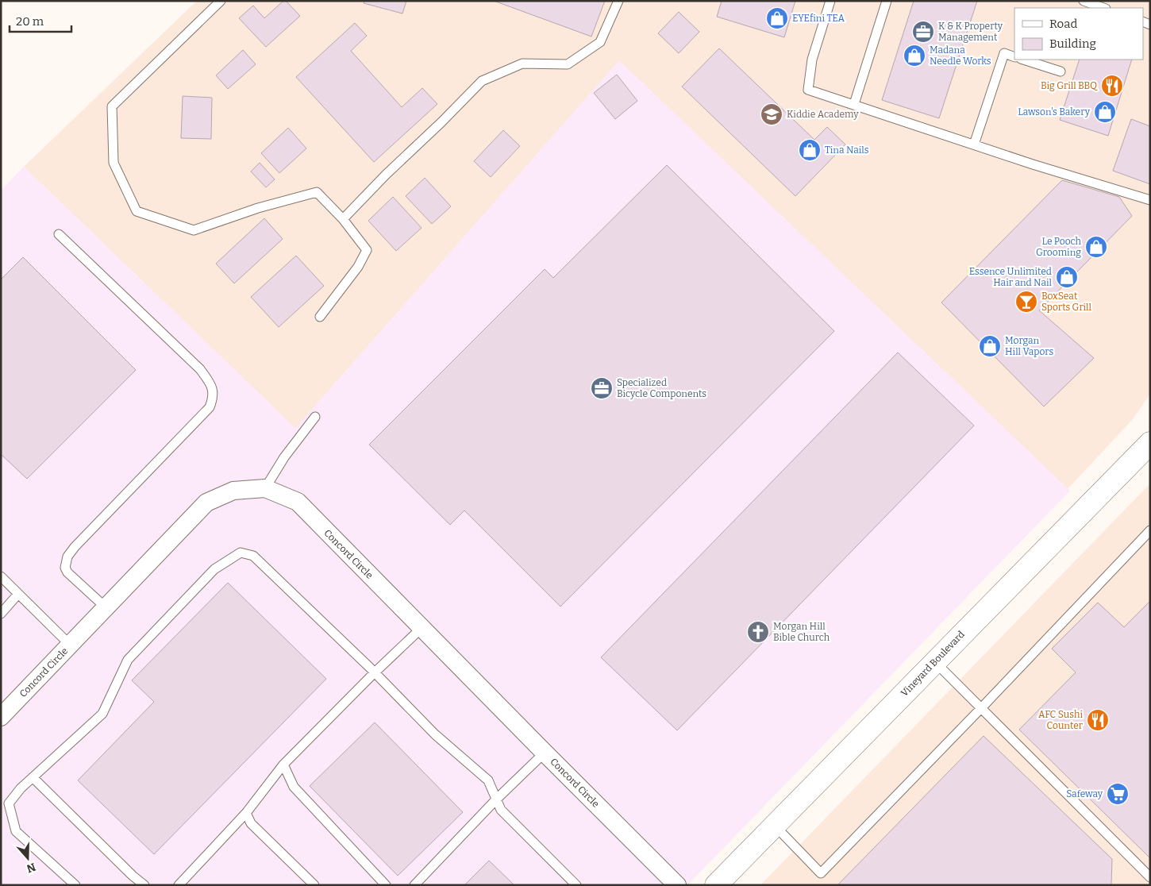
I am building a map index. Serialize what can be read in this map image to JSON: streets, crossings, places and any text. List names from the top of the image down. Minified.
{"streets":{"street":["Concord Circle","Vineyard Boulevard"]},"places":{"shop":["EYEfini TEA","Madana Needle Works","Lawson's Bakery","Tina Nails","Le Pooch Grooming","Essence Unlimited Hair and Nail","Morgan Hill Vapors"],"office":["K & K Property Management","Specialized Bicycle Components"],"restaurant":["Big Grill BBQ","AFC Sushi Counter"],"school or university":["Kiddie Academy"],"bar":["BoxSeat Sports Grill"],"church":["Morgan Hill Bible Church"],"supermarket":["Safeway"]},"legend":["Road","Building"],"scale_bar":"20 m","north":"bottom"}
